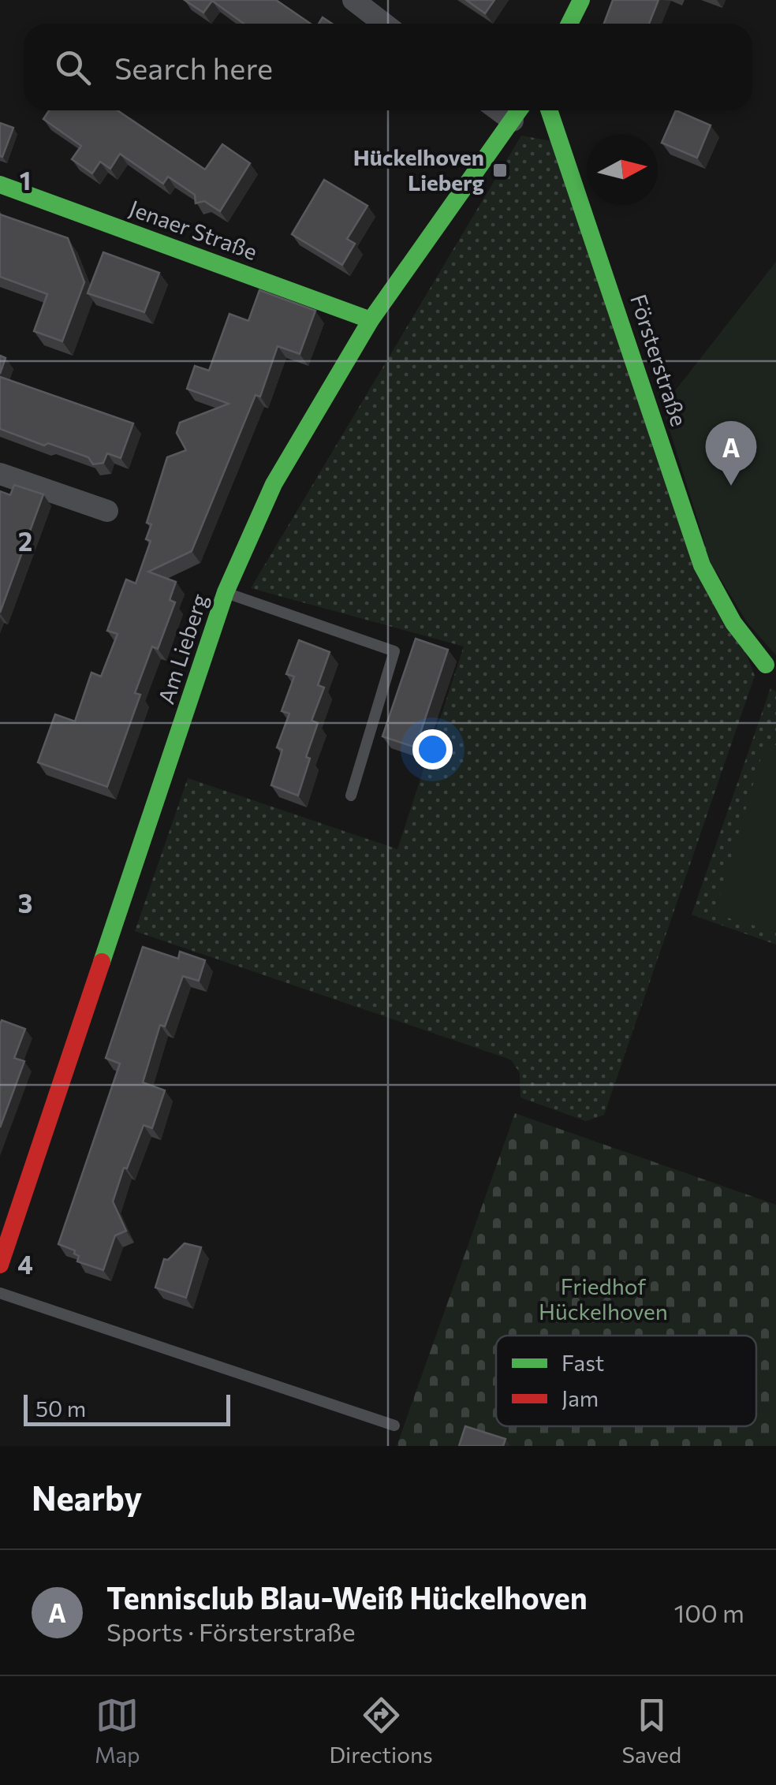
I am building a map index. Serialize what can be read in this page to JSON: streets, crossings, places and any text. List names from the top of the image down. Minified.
{"streets":{"street":["Jenaer Straße","Försterstraße","Am Lieberg"]},"crossings":[["Jenaer Straße","Am Lieberg"]],"parks":["Friedhof Hückelhoven"],"places":{"transit":["Hückelhoven Lieberg"]},"legend":["Fast","Jam"],"scale_bar":"50 m","north":"right","page":{"search":"Search here","pins":"A","scale":"50 m","heading":"Nearby","list":[{"mark":"A","name":"Tennisclub Blau-Weiß Hückelhoven","note":"Sports · Försterstraße","value":"100 m"}],"nav":["Map","Directions","Saved"]},"grid":{"rows":["1","2","3","4"]}}
